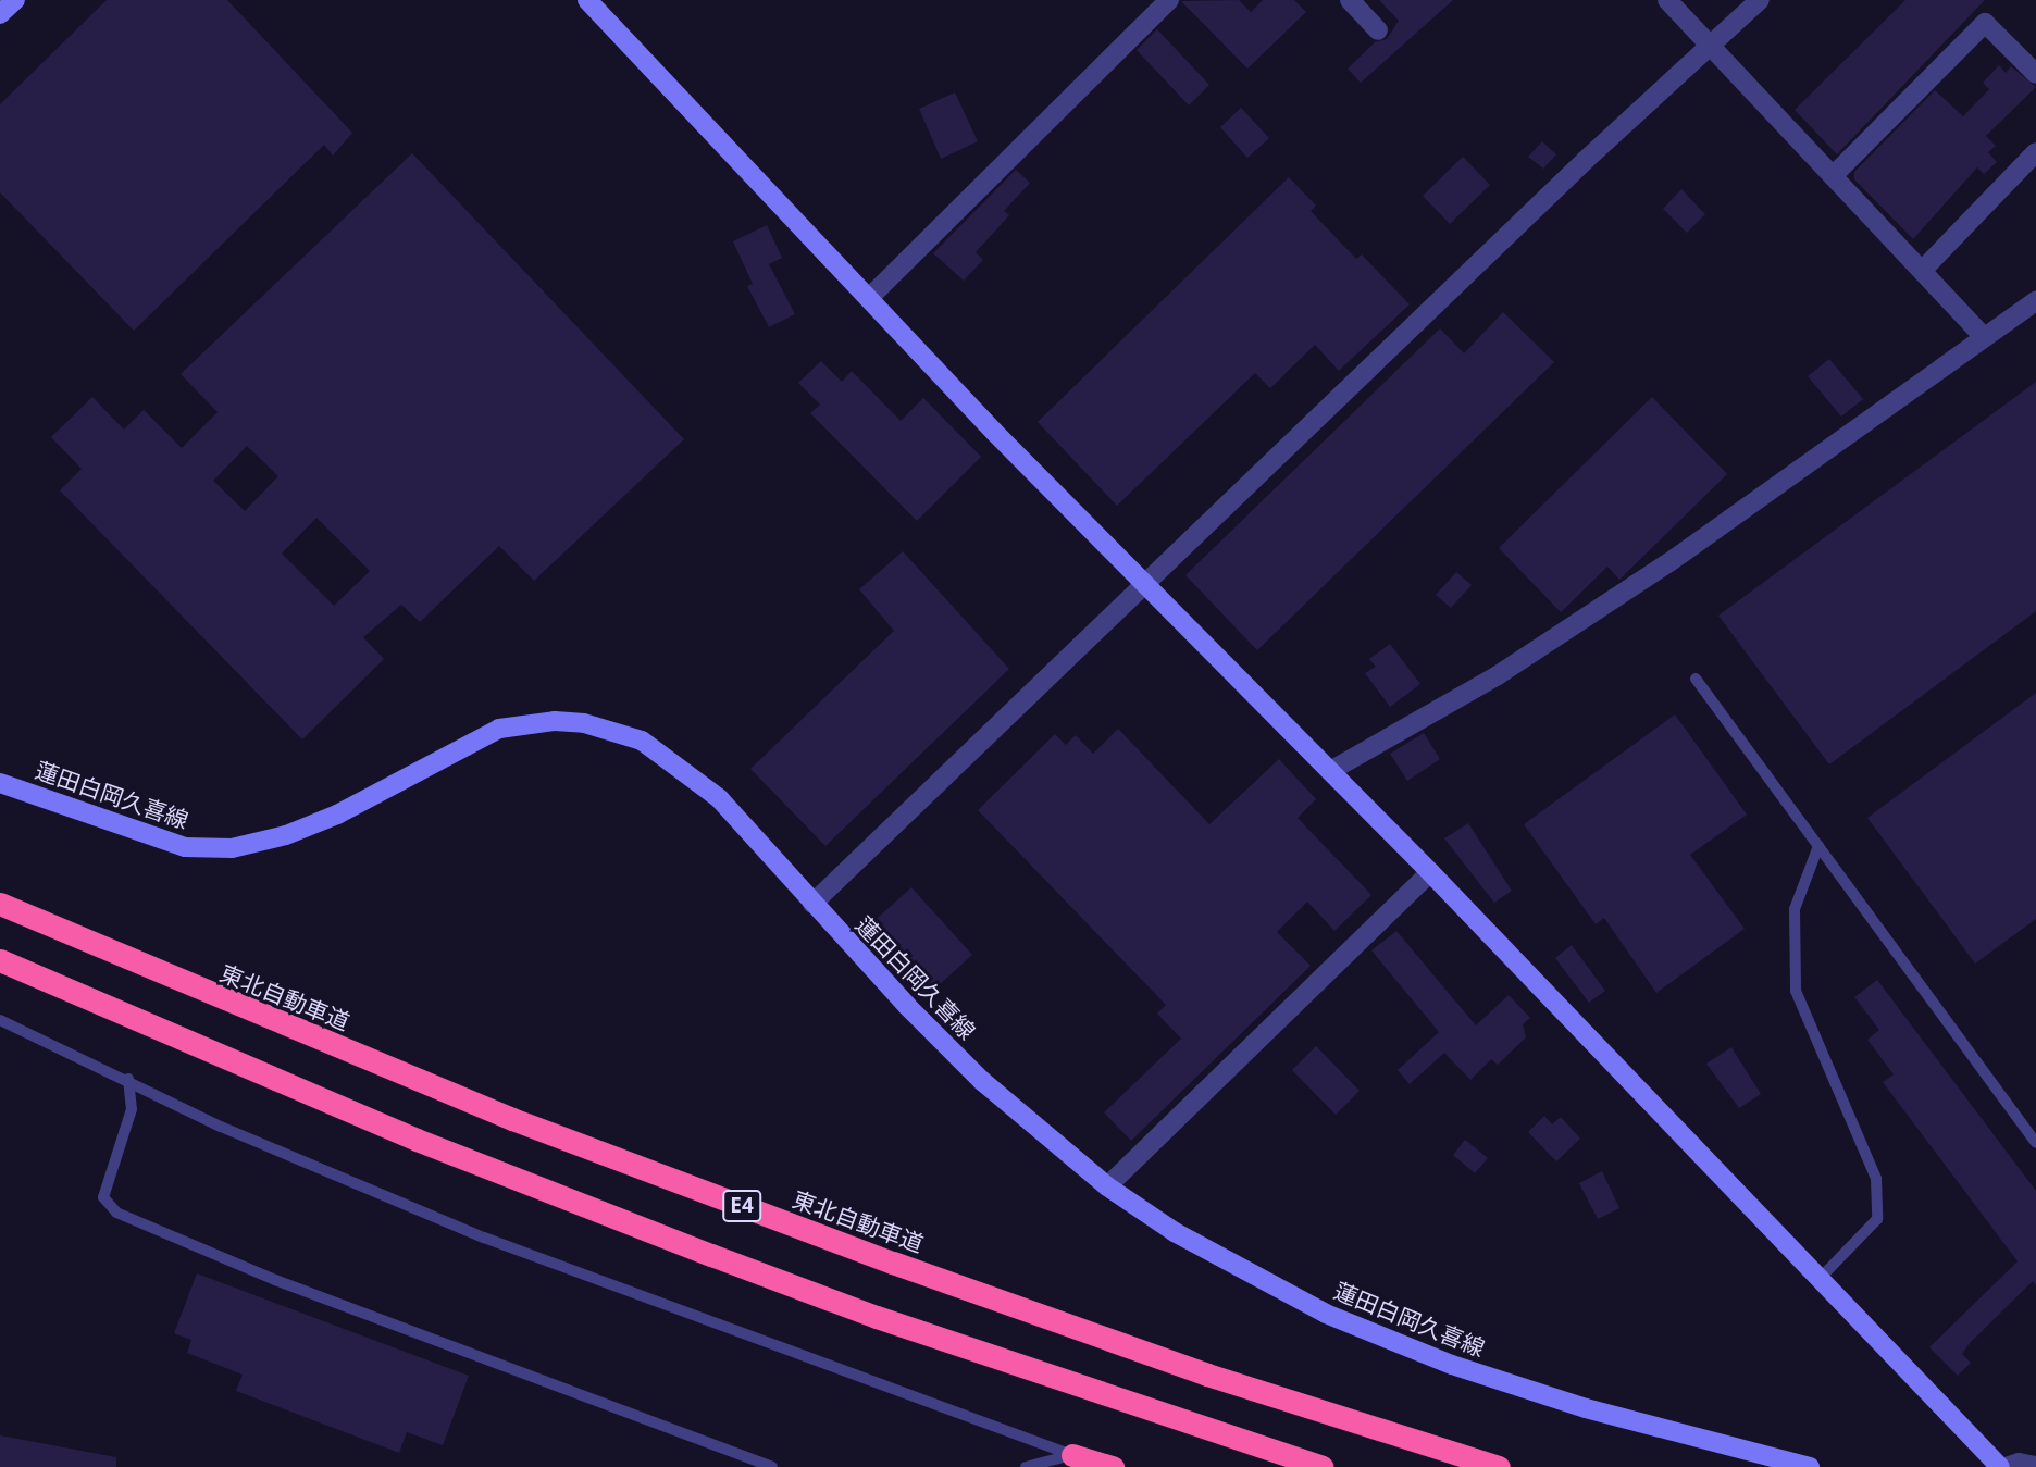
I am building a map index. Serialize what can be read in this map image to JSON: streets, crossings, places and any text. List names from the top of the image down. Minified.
{"streets":{"highway":["東北自動車道","E4"],"main road":["蓮田白岡久喜線"]}}
